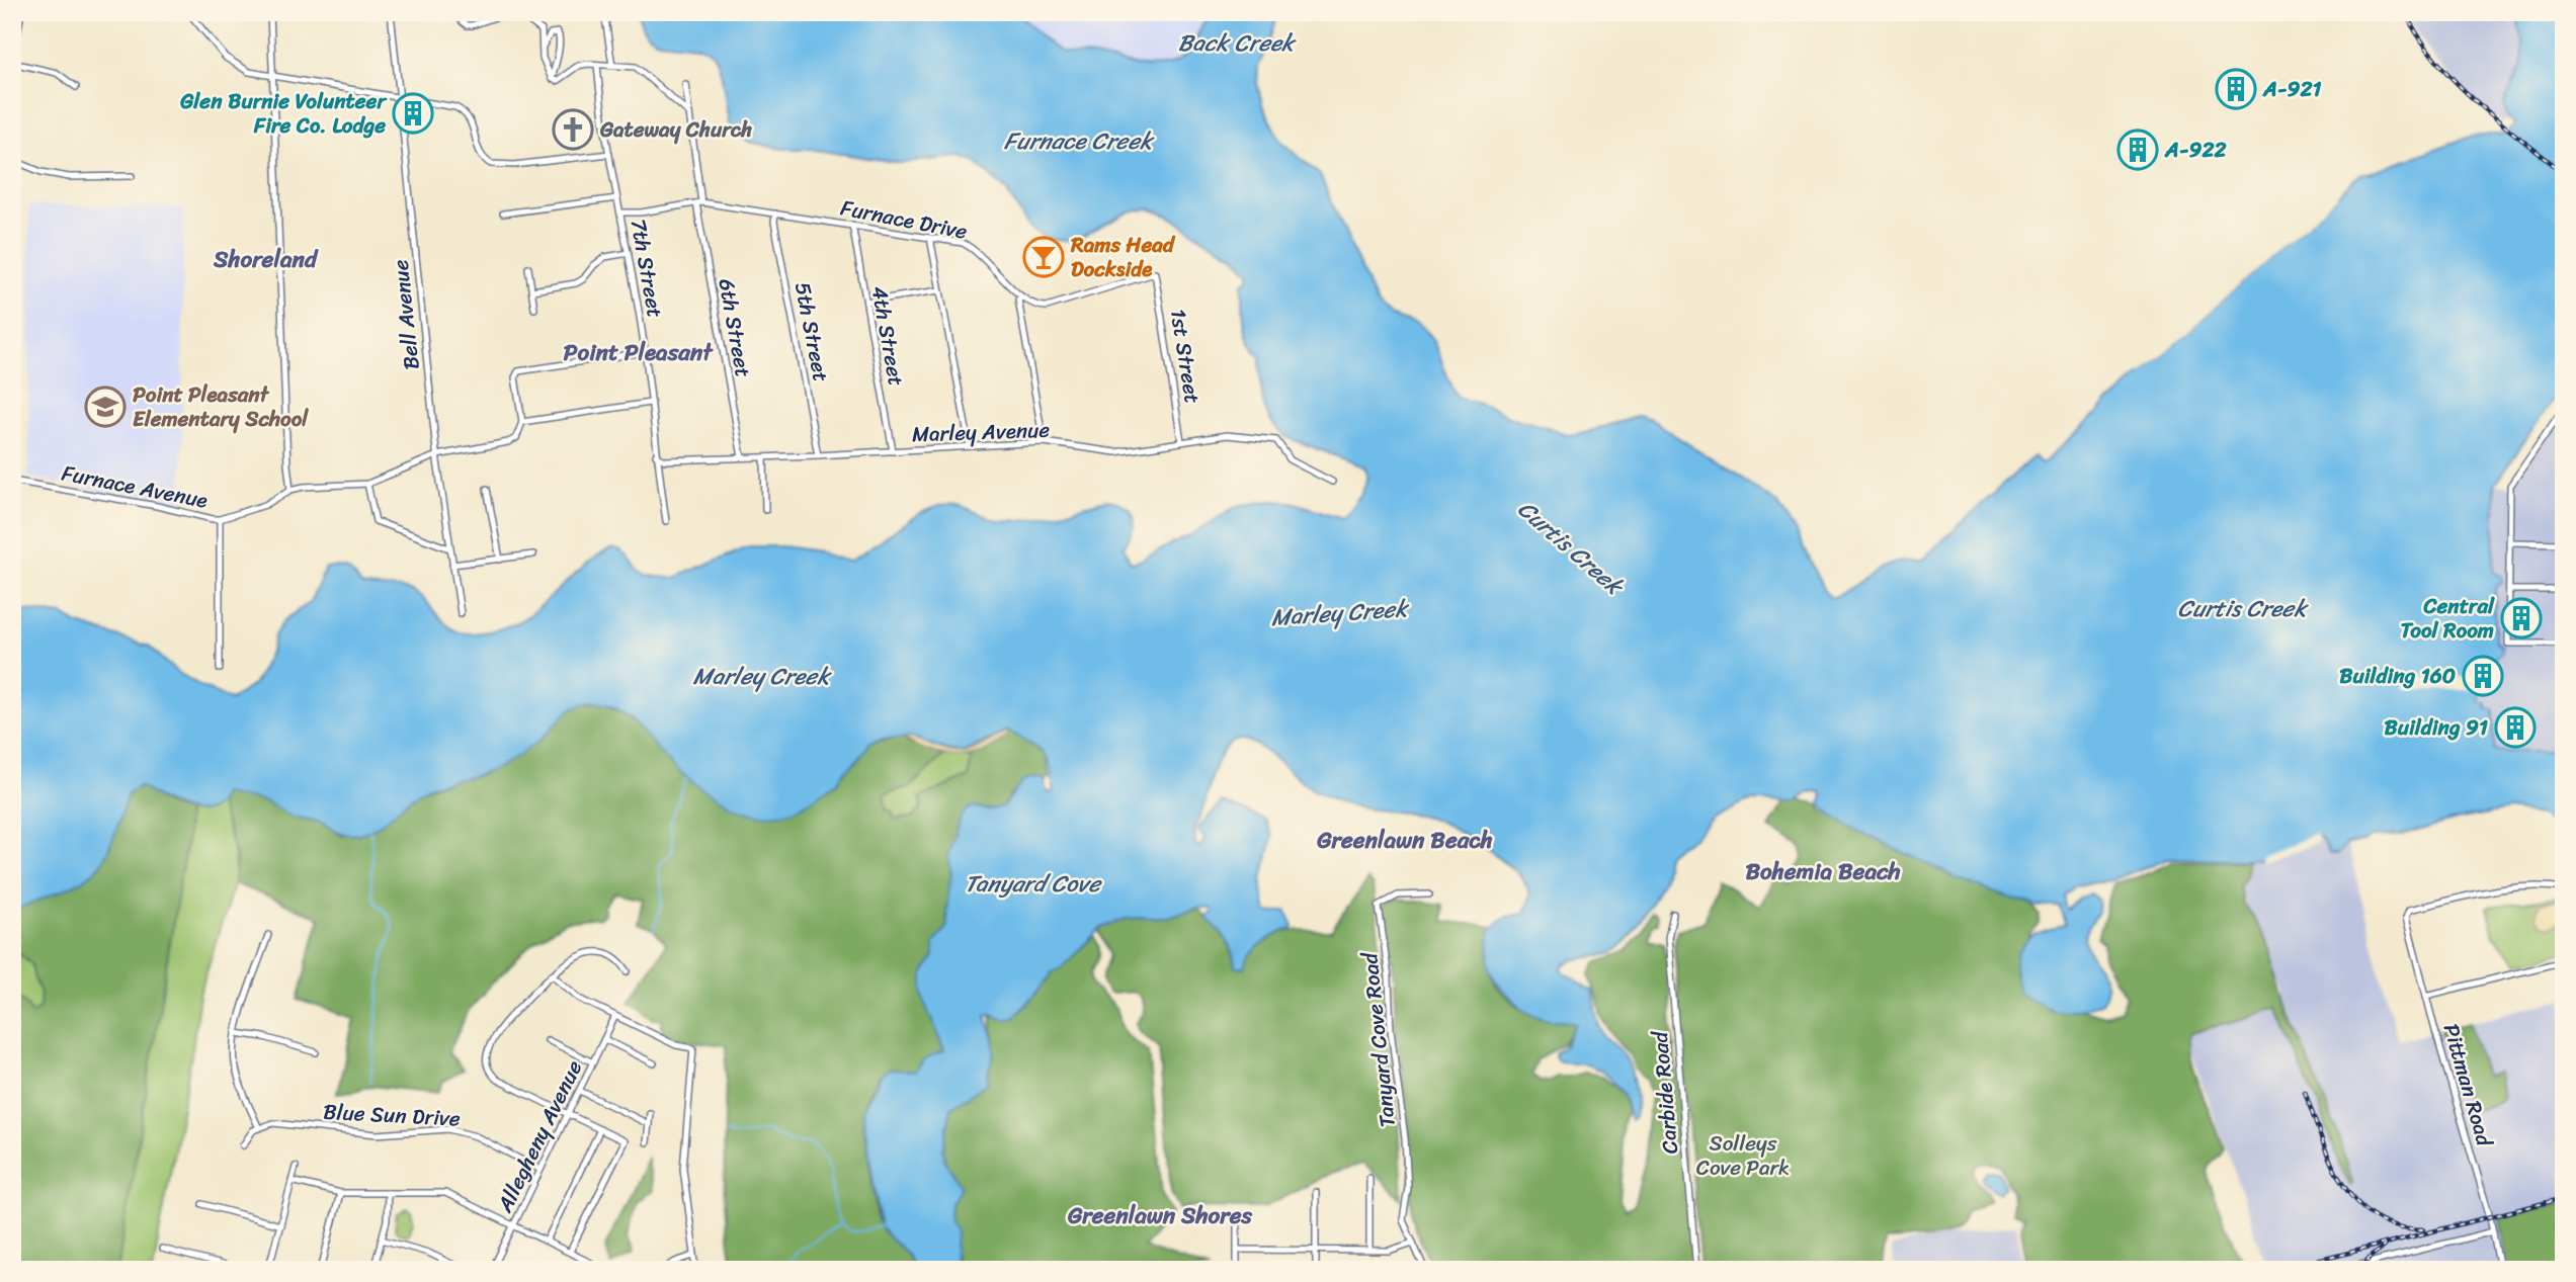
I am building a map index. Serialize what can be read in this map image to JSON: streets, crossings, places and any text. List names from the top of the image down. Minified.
{"streets":{"street":["Furnace Drive","7th Street","Bell Avenue","6th Street","5th Street","4th Street","1st Street","Marley Avenue","Furnace Avenue","Tanyard Cove Road","Pittman Road","Carbide Road","Blue Sun Drive","Allegheny Avenue"]},"crossings":[["Furnace Drive","7th Street"],["Furnace Drive","6th Street"],["Furnace Drive","5th Street"],["Furnace Drive","4th Street"],["Furnace Drive","1st Street"],["7th Street","Marley Avenue"],["Bell Avenue","Furnace Avenue"],["6th Street","Marley Avenue"],["5th Street","Marley Avenue"],["4th Street","Marley Avenue"],["1st Street","Marley Avenue"],["Blue Sun Drive","Allegheny Avenue"]],"districts":["Shoreland","Point Pleasant","Greenlawn Beach","Bohemia Beach","Greenlawn Shores"],"water":["Back Creek","Furnace Creek","Curtis Creek","Marley Creek","Tanyard Cove"],"parks":["Solleys Cove Park"],"places":{"building":["A-921","Glen Burnie Volunteer Fire Co. Lodge","A-922","Central Tool Room","Building 160","Building 91"],"church":["Gateway Church"],"bar":["Rams Head Dockside"],"school or university":["Point Pleasant Elementary School"]}}
